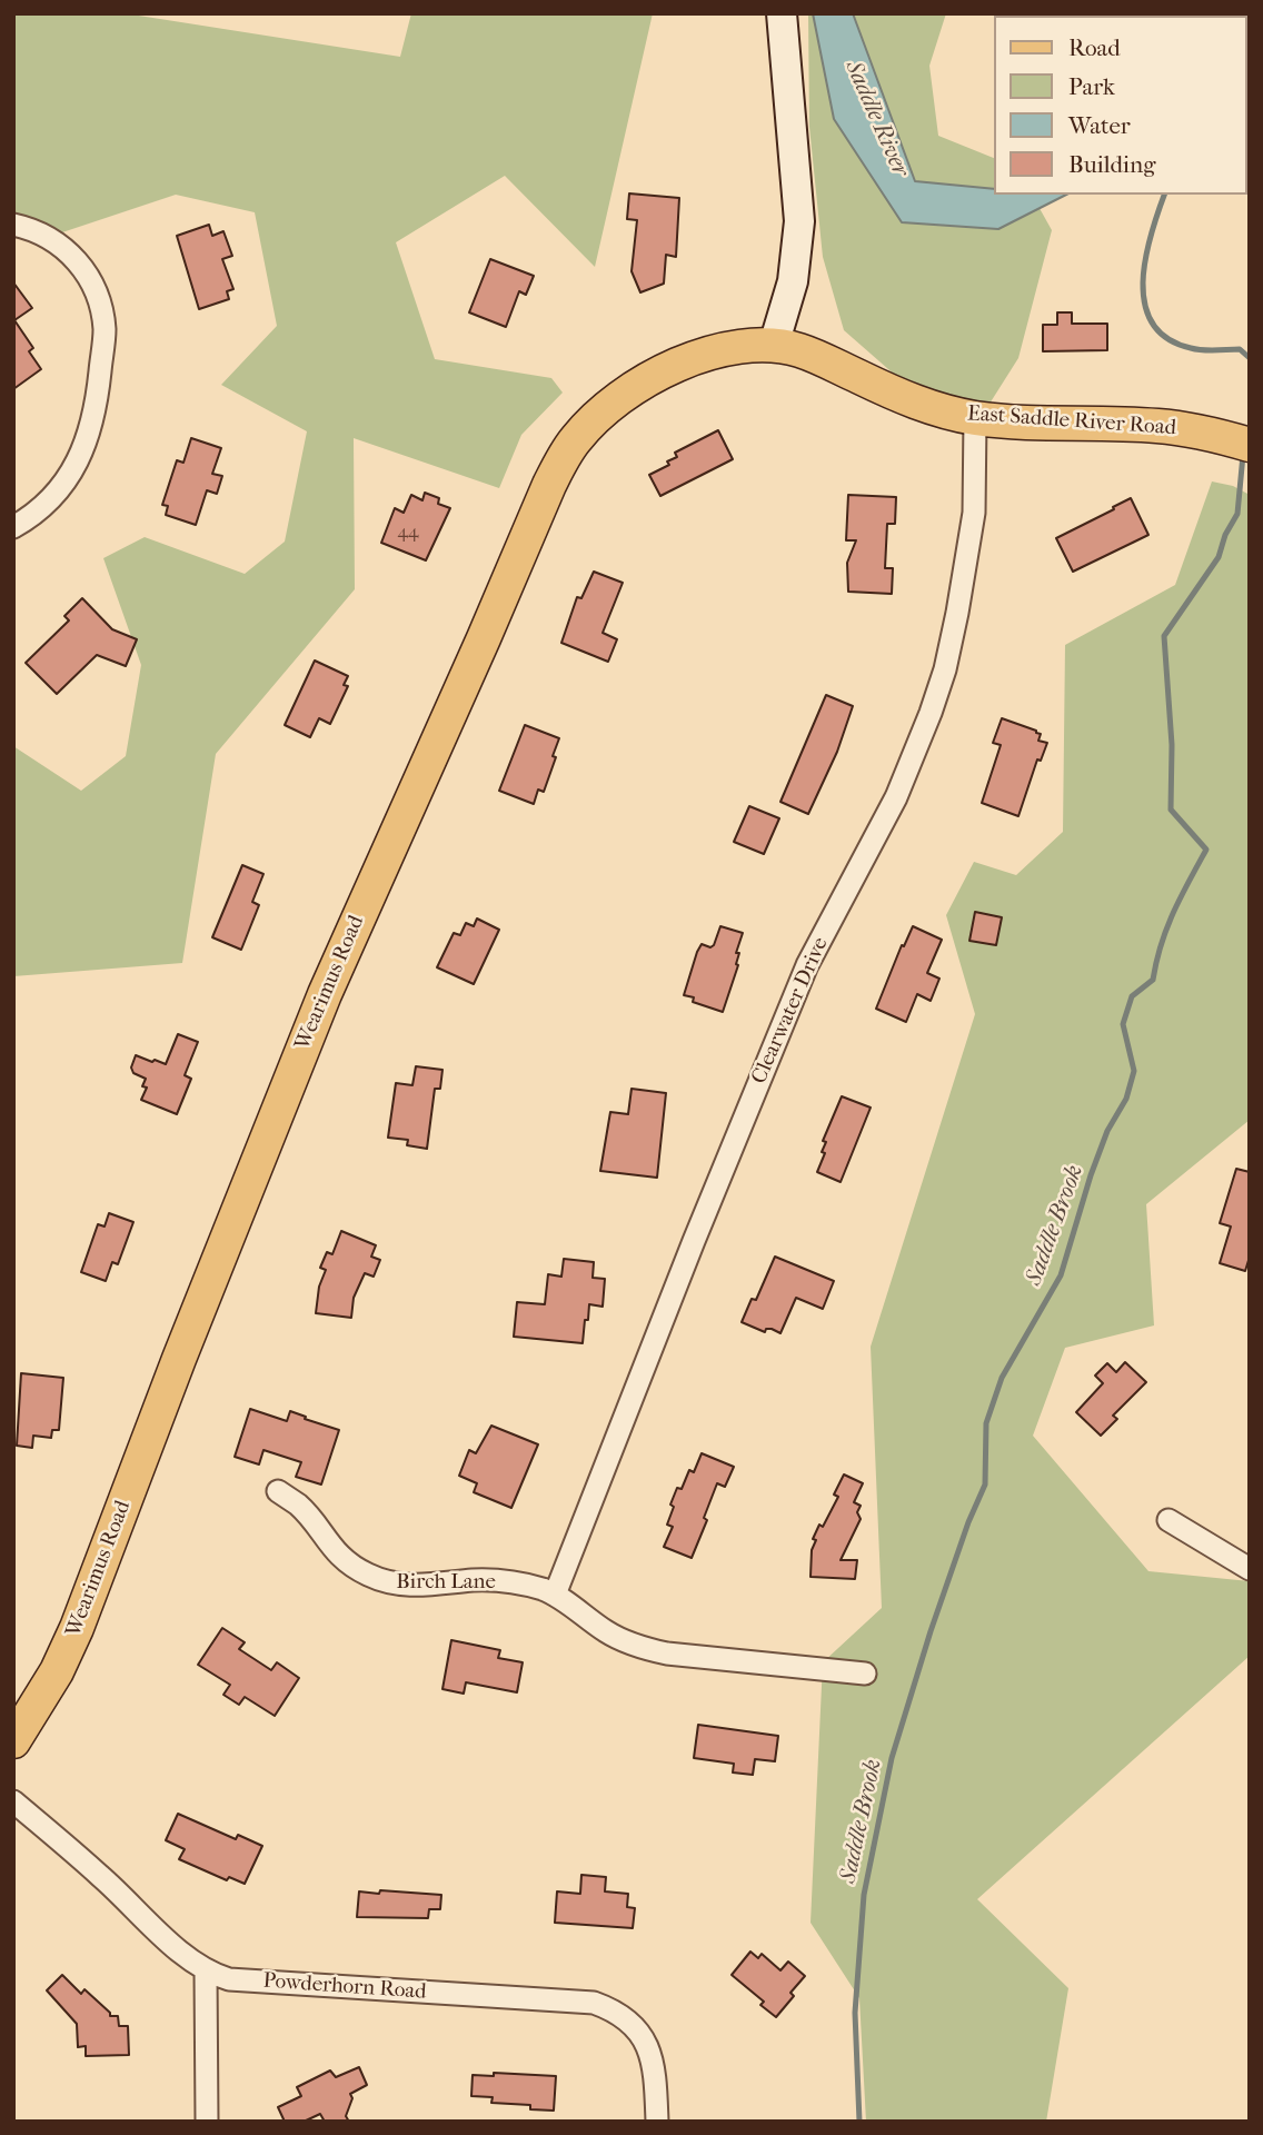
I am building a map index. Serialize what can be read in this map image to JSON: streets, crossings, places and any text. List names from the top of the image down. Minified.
{"streets":{"main road":["East Saddle River Road","Wearimus Road"],"street":["Clearwater Drive","Birch Lane","Powderhorn Road"]},"crossings":[["East Saddle River Road","Wearimus Road"],["East Saddle River Road","Clearwater Drive"],["Clearwater Drive","Birch Lane"]],"water":["Saddle River","Saddle Brook"],"house_numbers":["44"],"legend":["Road","Park","Water","Building"]}
